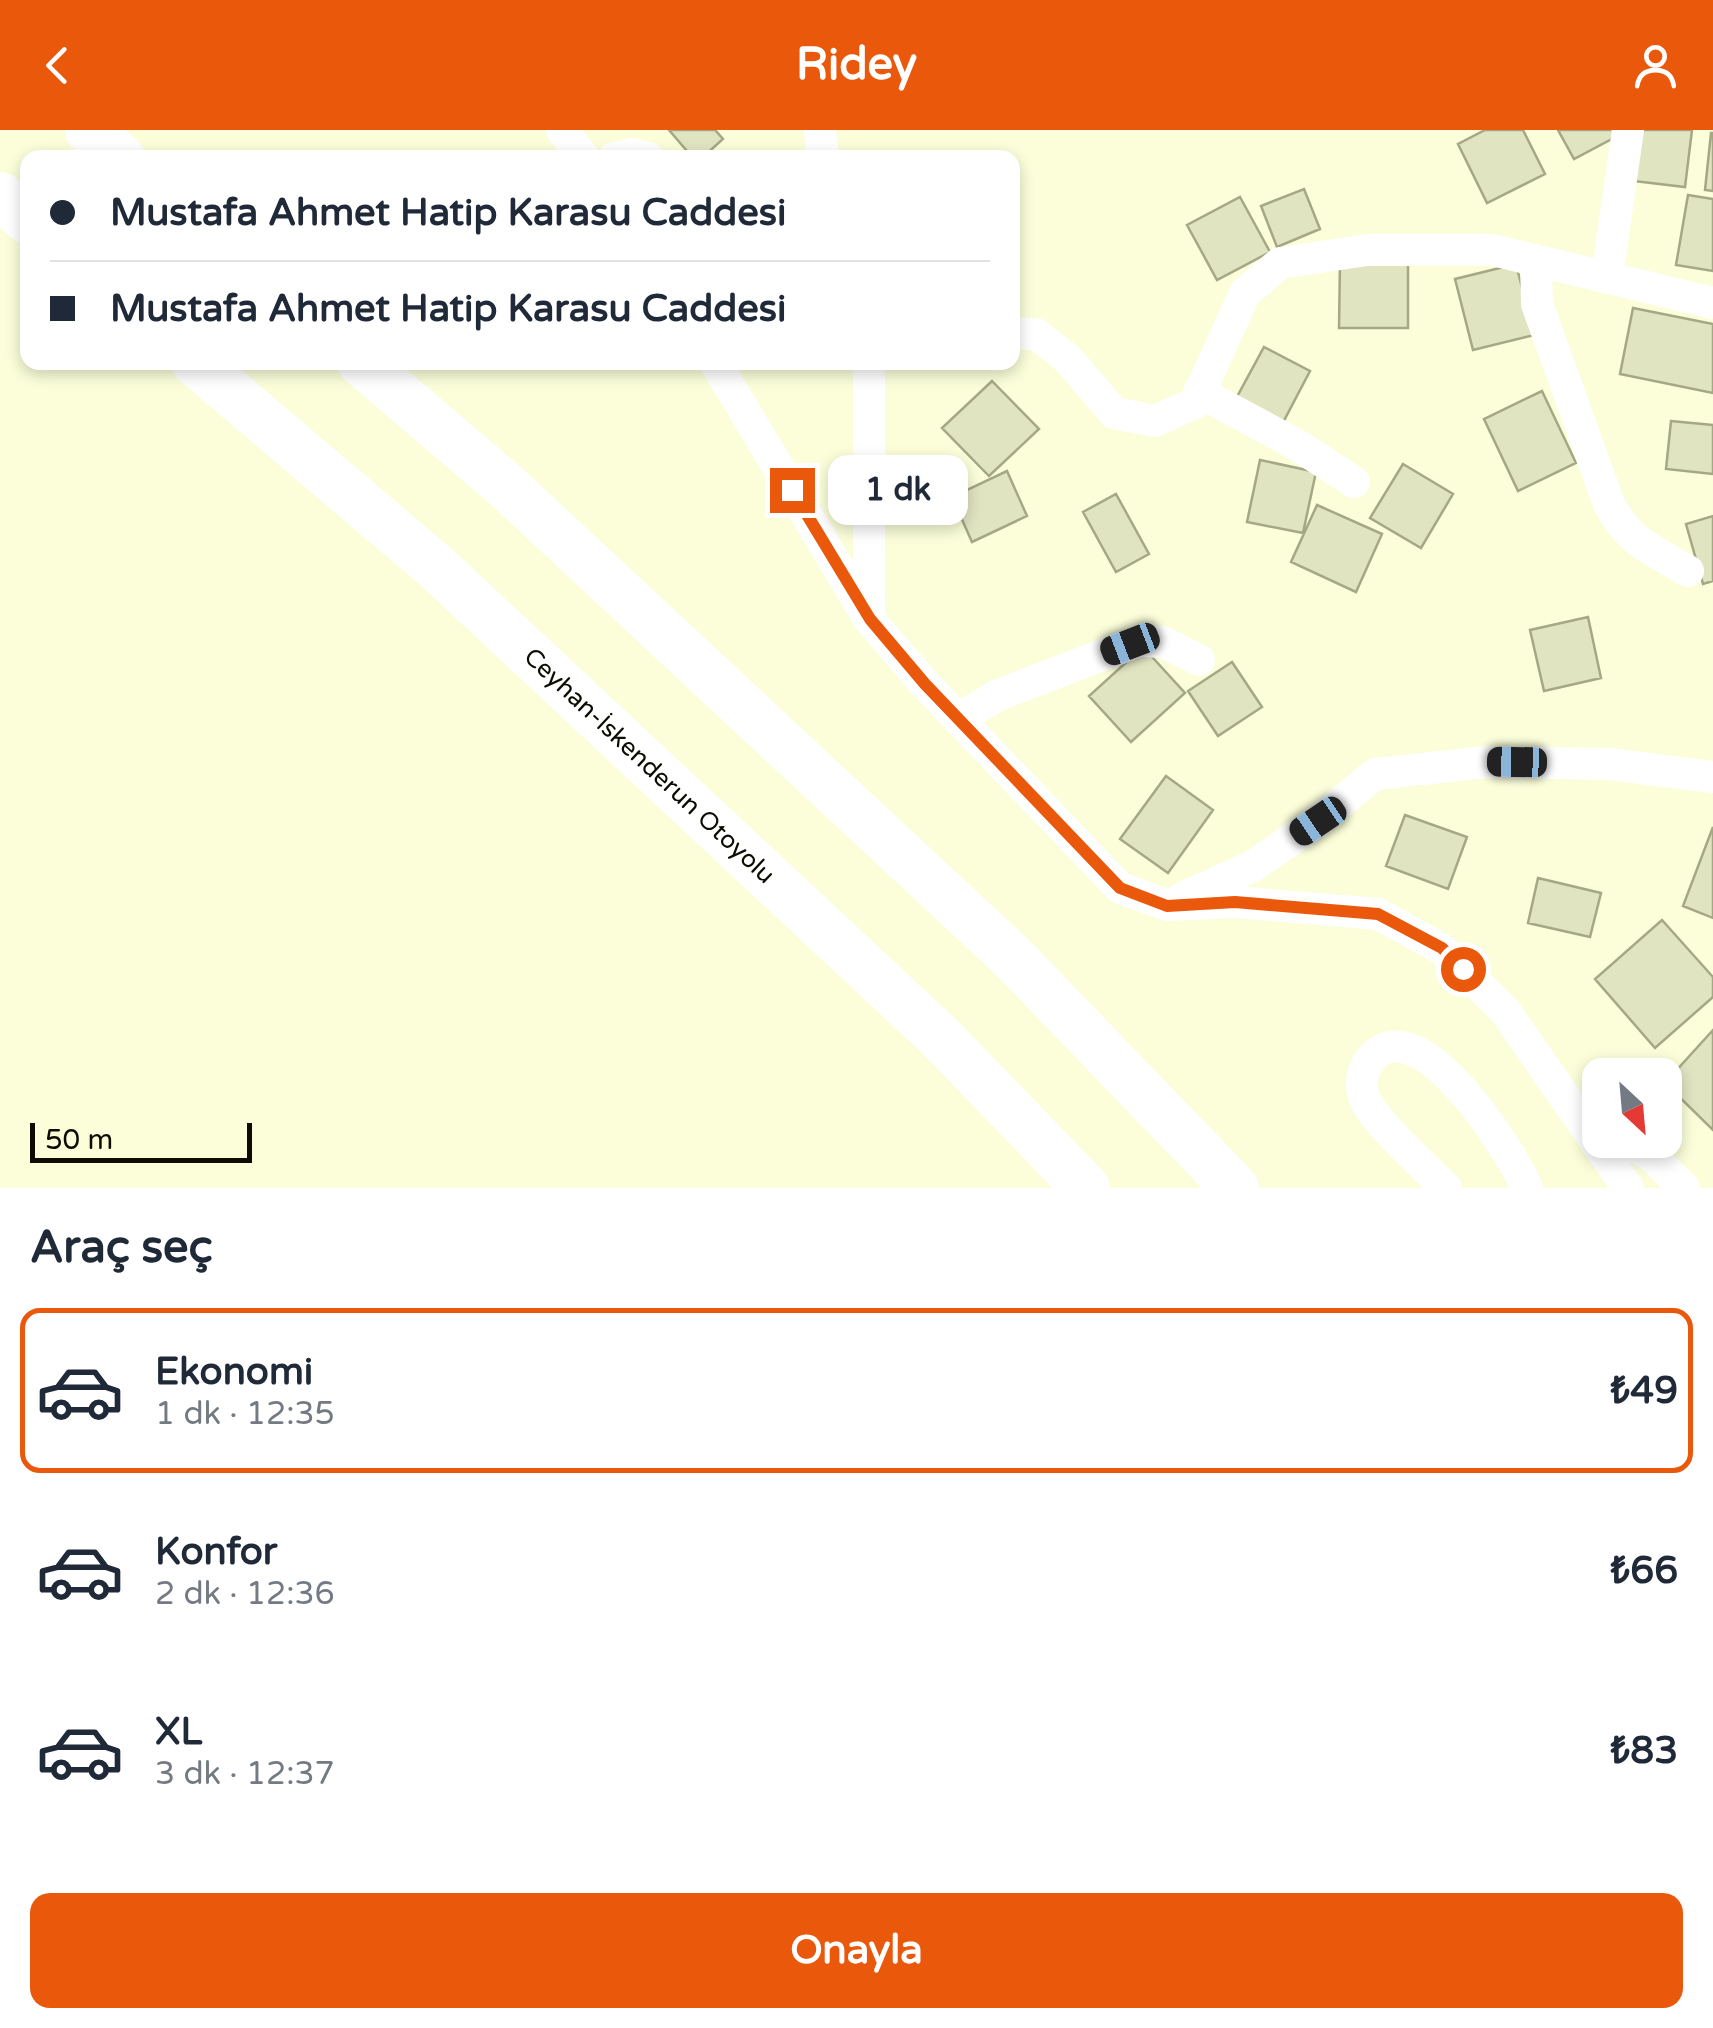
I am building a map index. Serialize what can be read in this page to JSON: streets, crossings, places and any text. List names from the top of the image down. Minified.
{"streets":{"highway":["Ceyhan-İskenderun Otoyolu"]},"scale_bar":"50 m","north":"bottom right","page":{"header":"Ridey","banner":["Mustafa Ahmet Hatip Karasu Caddesi","Mustafa Ahmet Hatip Karasu Caddesi"],"bubble":"1 dk","scale":"50 m","heading":"Araç seç","list":[{"name":"Ekonomi","note":"1 dk · 12:35","value":"₺49"},{"name":"Konfor","note":"2 dk · 12:36","value":"₺66"},{"name":"XL","note":"3 dk · 12:37","value":"₺83"}],"buttons":"Onayla"}}
